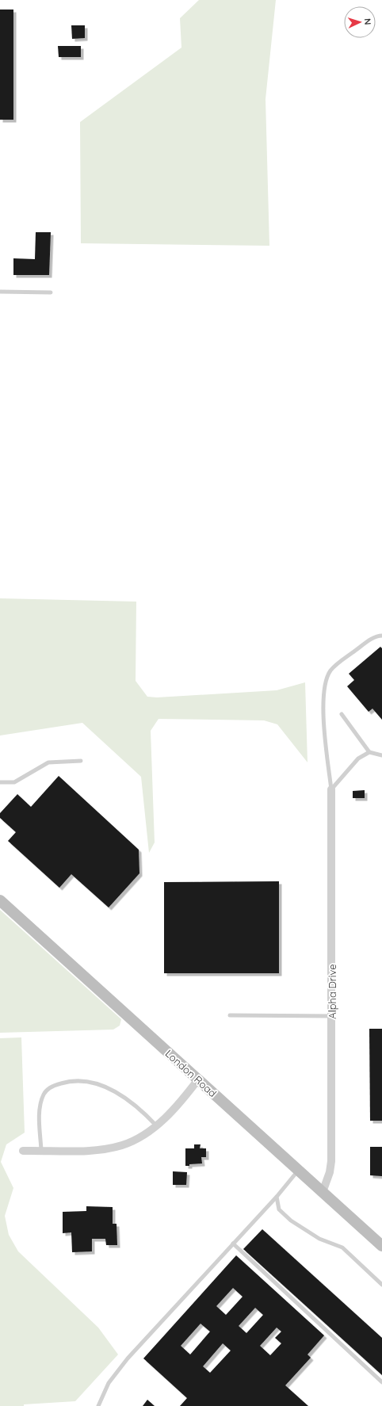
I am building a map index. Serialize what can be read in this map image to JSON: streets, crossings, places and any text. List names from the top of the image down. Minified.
{"streets":{"street":["Alpha Drive","London Road"]},"crossings":[["Alpha Drive","London Road"]],"north":"right"}
